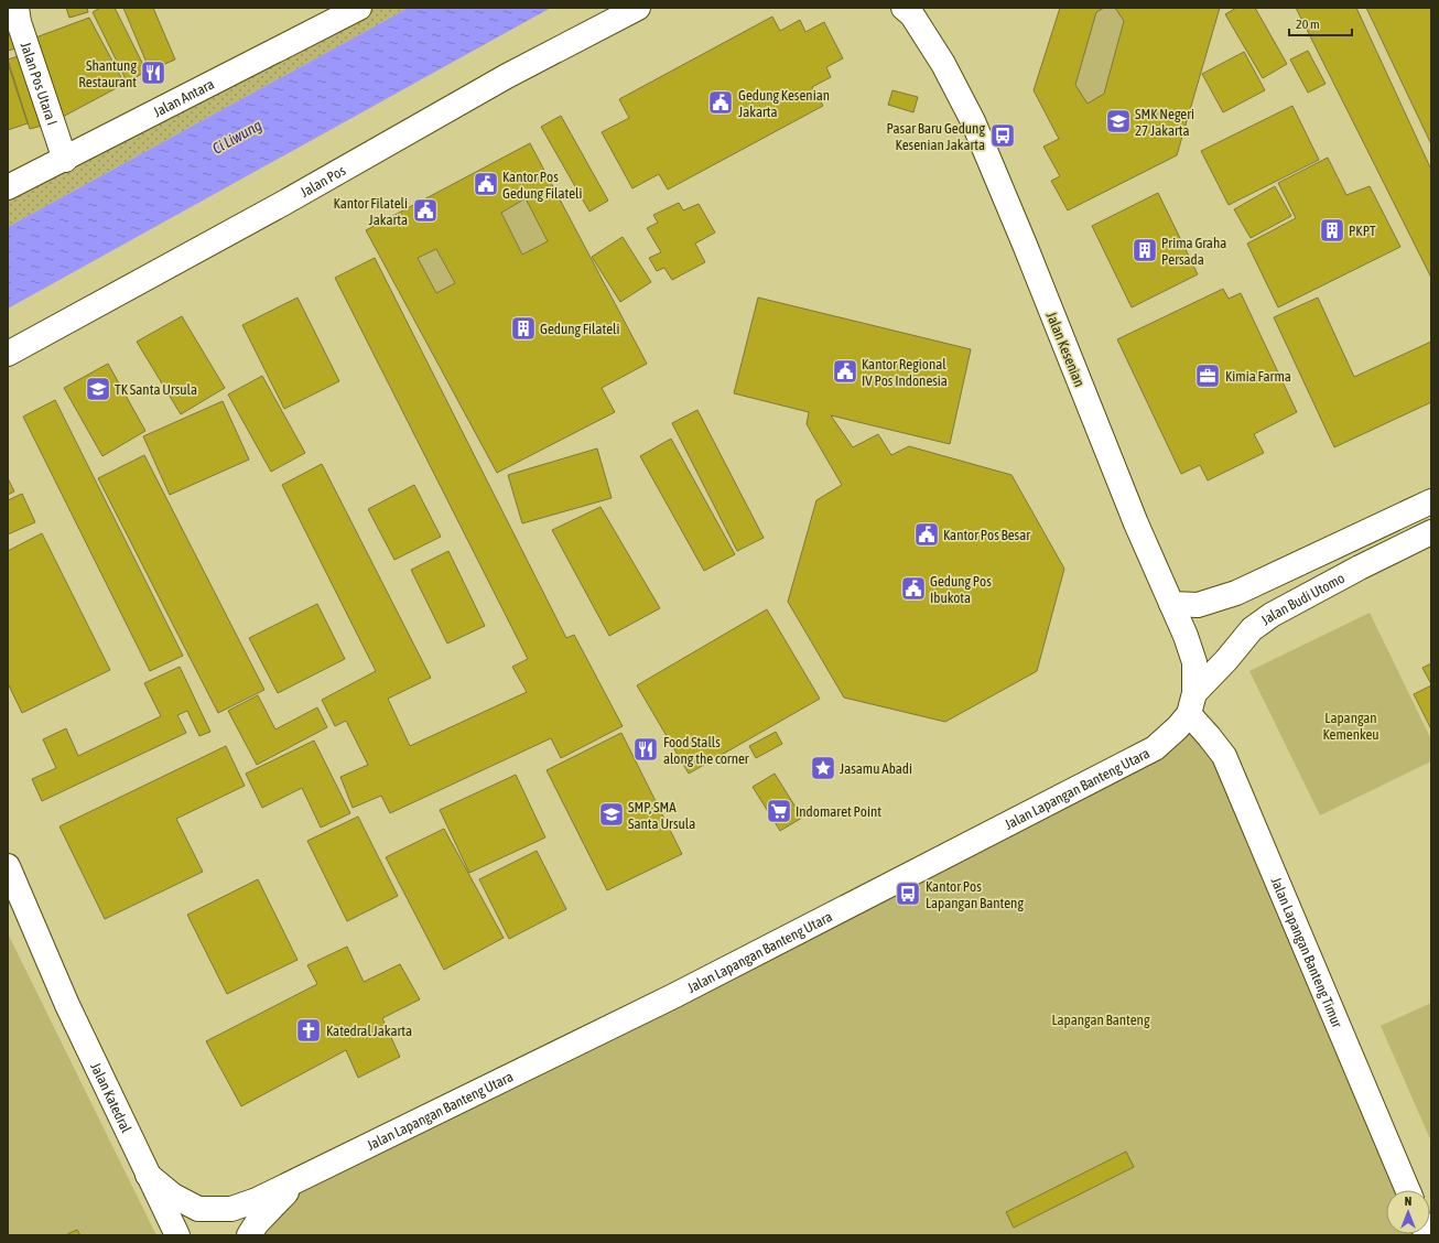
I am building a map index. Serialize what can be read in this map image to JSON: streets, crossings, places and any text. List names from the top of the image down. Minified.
{"streets":{"main road":["Jalan Pos Utara I","Jalan Antara","Jalan Pos","Jalan Kesenian","Jalan Budi Utomo","Jalan Lapangan Banteng Utara","Jalan Lapangan Banteng Timur","Jalan Katedral"]},"crossings":[["Jalan Pos Utara I","Jalan Antara"],["Jalan Kesenian","Jalan Budi Utomo"],["Jalan Kesenian","Jalan Lapangan Banteng Utara"],["Jalan Kesenian","Jalan Lapangan Banteng Timur"],["Jalan Budi Utomo","Jalan Lapangan Banteng Utara"],["Jalan Budi Utomo","Jalan Lapangan Banteng Timur"],["Jalan Lapangan Banteng Utara","Jalan Lapangan Banteng Timur"],["Jalan Lapangan Banteng Utara","Jalan Katedral"]],"water":["Ci Liwung"],"parks":["Lapangan Kemenkeu","Lapangan Banteng"],"places":{"restaurant":["Shantung Restaurant","Food Stalls along the corner"],"public building":["Gedung Kesenian Jakarta","Kantor Pos Gedung Filateli","Kantor Filateli Jakarta","Kantor Regional IV Pos Indonesia","Kantor Pos Besar","Gedung Pos Ibukota"],"school or university":["SMK Negeri 27 Jakarta","TK Santa Ursula","SMP, SMA Santa Ursula"],"bus stop":["Pasar Baru Gedung Kesenian Jakarta","Kantor Pos Lapangan Banteng"],"building":["PKPT","Prima Graha Persada","Gedung Filateli"],"office":["Kimia Farma"],"place":["Jasamu Abadi"],"supermarket":["Indomaret Point"],"church":["Katedral Jakarta"]},"scale_bar":"20 m","north":"top"}
